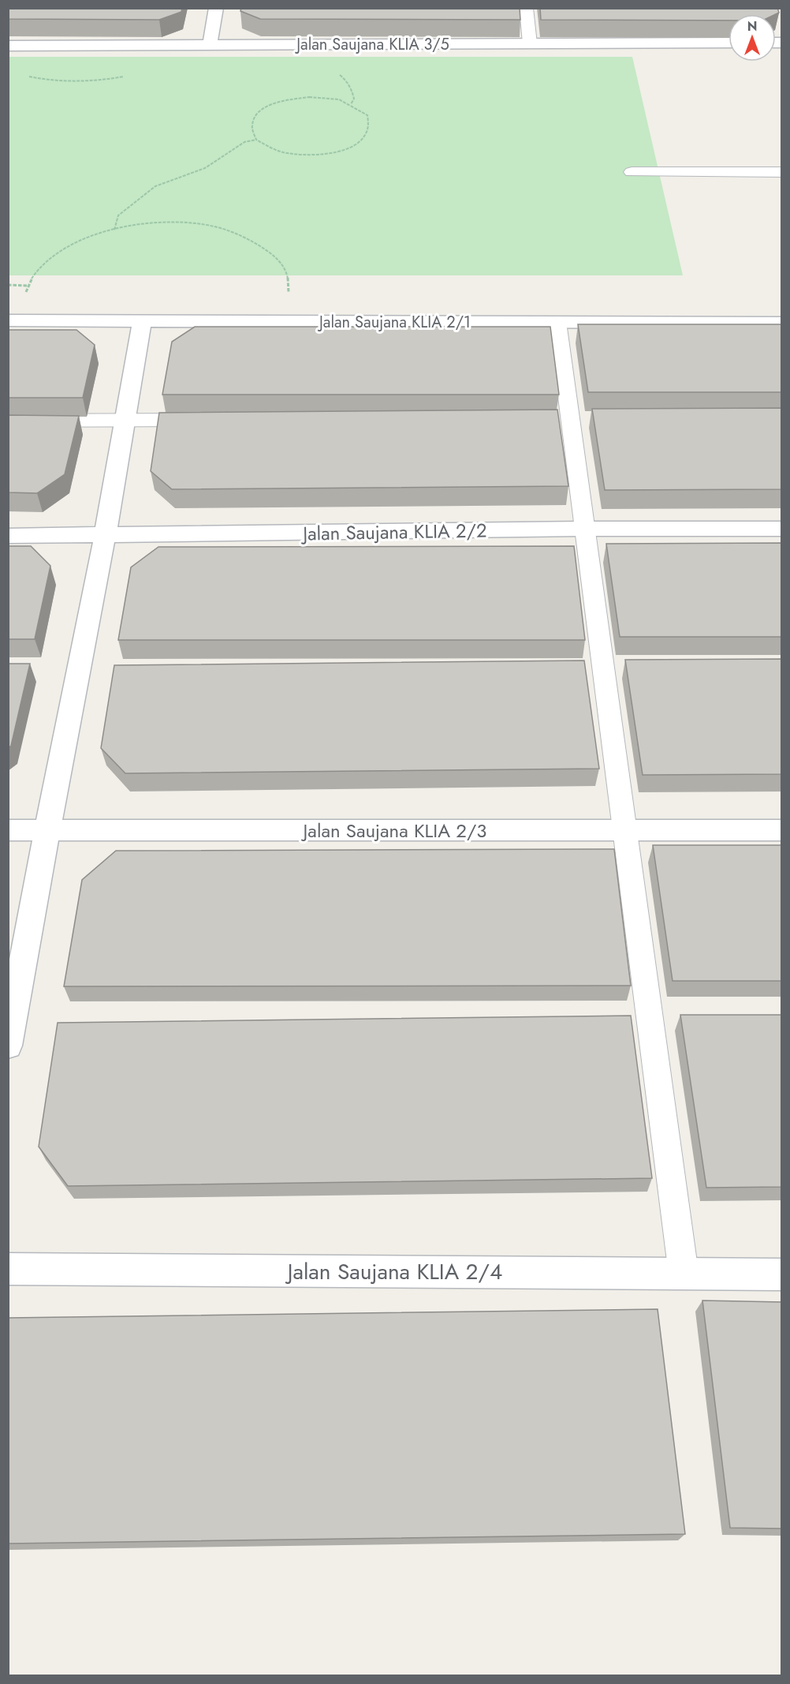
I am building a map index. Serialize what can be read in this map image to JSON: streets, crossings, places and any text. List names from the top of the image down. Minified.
{"streets":{"street":["Jalan Saujana KLIA 3/5","Jalan Saujana KLIA 2/1","Jalan Saujana KLIA 2/2","Jalan Saujana KLIA 2/3","Jalan Saujana KLIA 2/4"]},"north":"top"}
